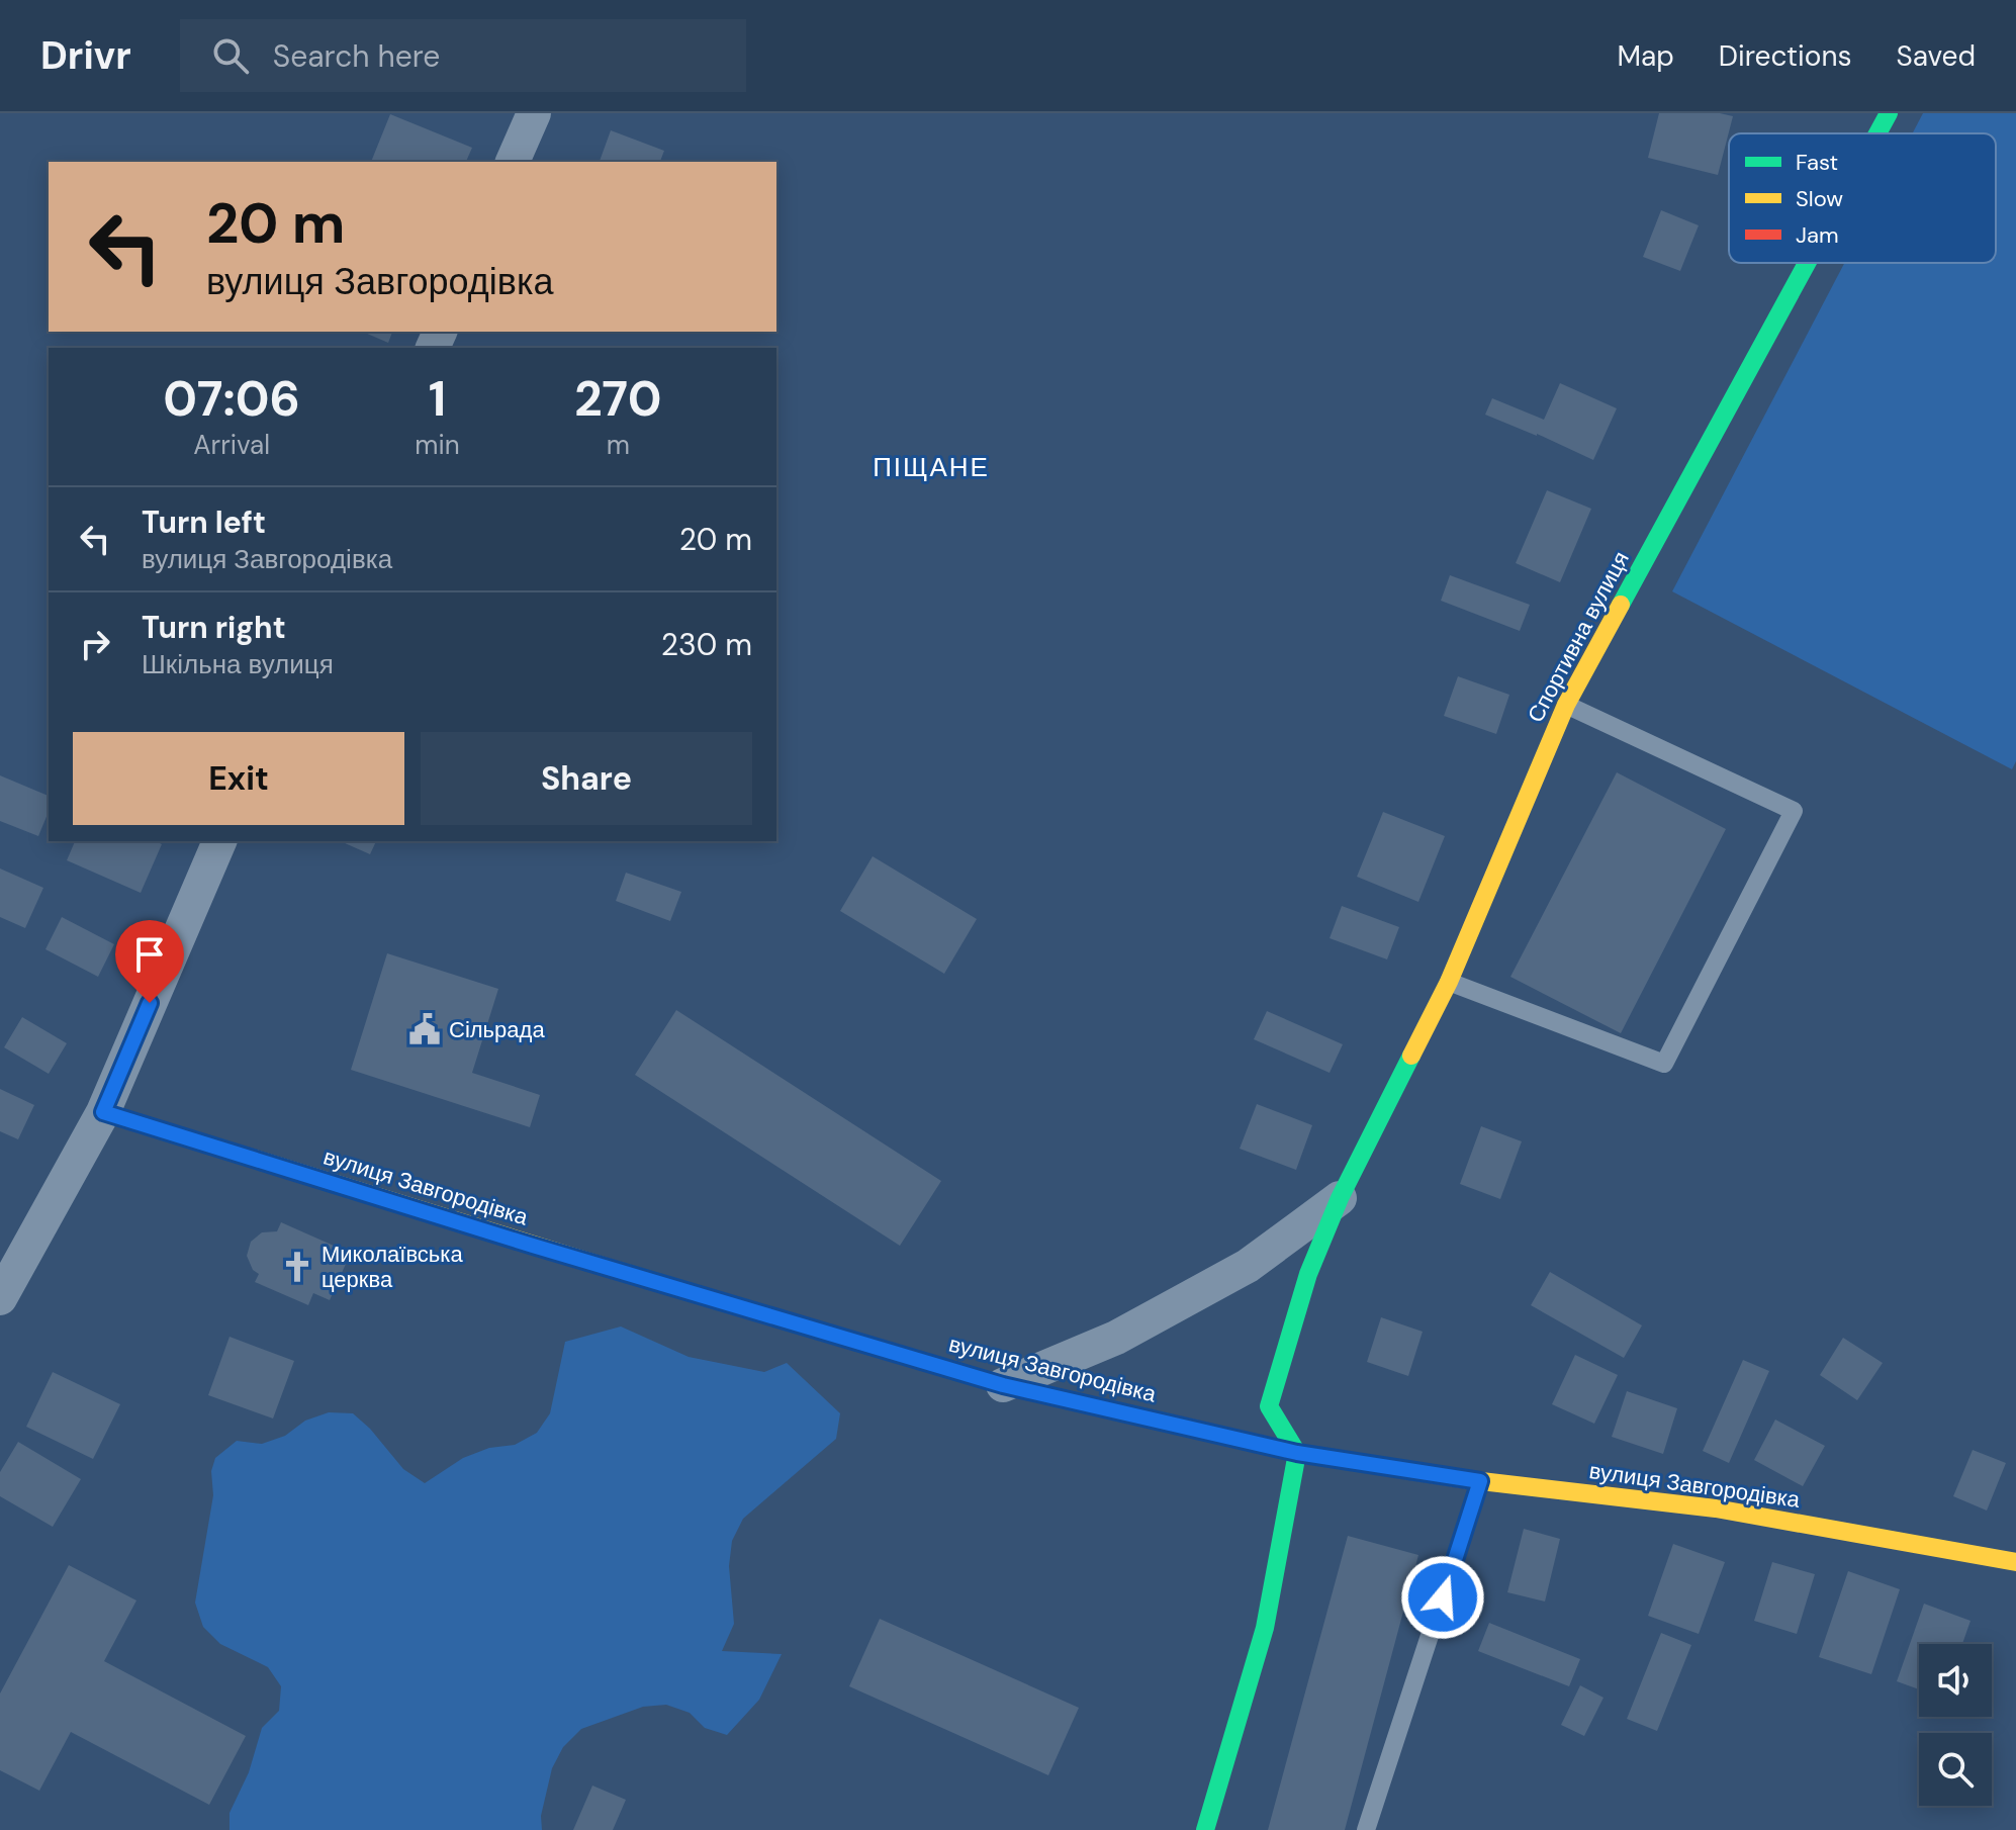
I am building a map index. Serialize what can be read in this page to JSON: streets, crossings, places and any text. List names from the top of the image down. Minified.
{"streets":{"street":["Спортивна вулиця","вулиця Завгородівка"]},"crossings":[["Спортивна вулиця","вулиця Завгородівка"]],"districts":["ПІЩАНЕ"],"places":{"public building":["Сільрада"],"church":["Миколаївська церква"]},"legend":["Fast","Slow","Jam"],"page":{"header":"Drivr","search":"Search here","nav":["Map","Directions","Saved"],"turn":["20 m","вулиця Завгородівка"],"eta":["07:06","Arrival","1","min","270","m"],"list":[{"name":"Turn left","note":"вулиця Завгородівка","value":"20 m"},{"name":"Turn right","note":"Шкільна вулиця","value":"230 m"}],"buttons":["Exit","Share"]}}
